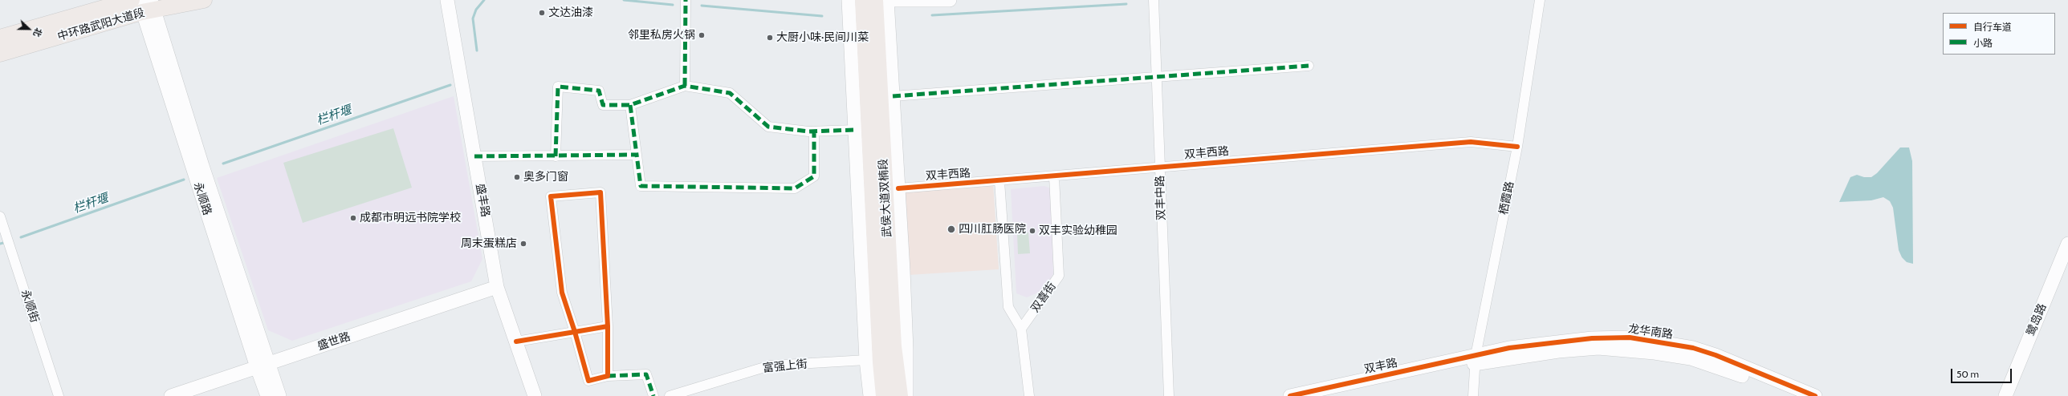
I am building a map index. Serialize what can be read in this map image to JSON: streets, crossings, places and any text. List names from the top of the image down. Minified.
{"streets":{"main road":["中环路武阳大道段","武侯大道双楠段"],"street":["双丰西路","双丰中路","栖霞路","永顺路","盛丰路","双喜街","永顺街","鹭岛路","龙华南路","盛世路","富强上街","双丰路"]},"crossings":[["中环路武阳大道段","永顺路"],["双丰西路","双丰中路"],["双丰西路","栖霞路"],["双丰西路","双喜街"],["武侯大道双楠段","富强上街"],["栖霞路","龙华南路"],["栖霞路","双丰路"],["永顺路","盛世路"],["盛丰路","盛世路"],["龙华南路","双丰路"]],"water":["栏杆堰"],"places":["文达油漆","邻里私房火锅","大厨小味·民间川菜","奥多门窗","成都市明远书院学校","四川肛肠医院","双丰实验幼稚园","周末蛋糕店"],"legend":["自行车道","小路"],"scale_bar":"50 m","north":"right"}
